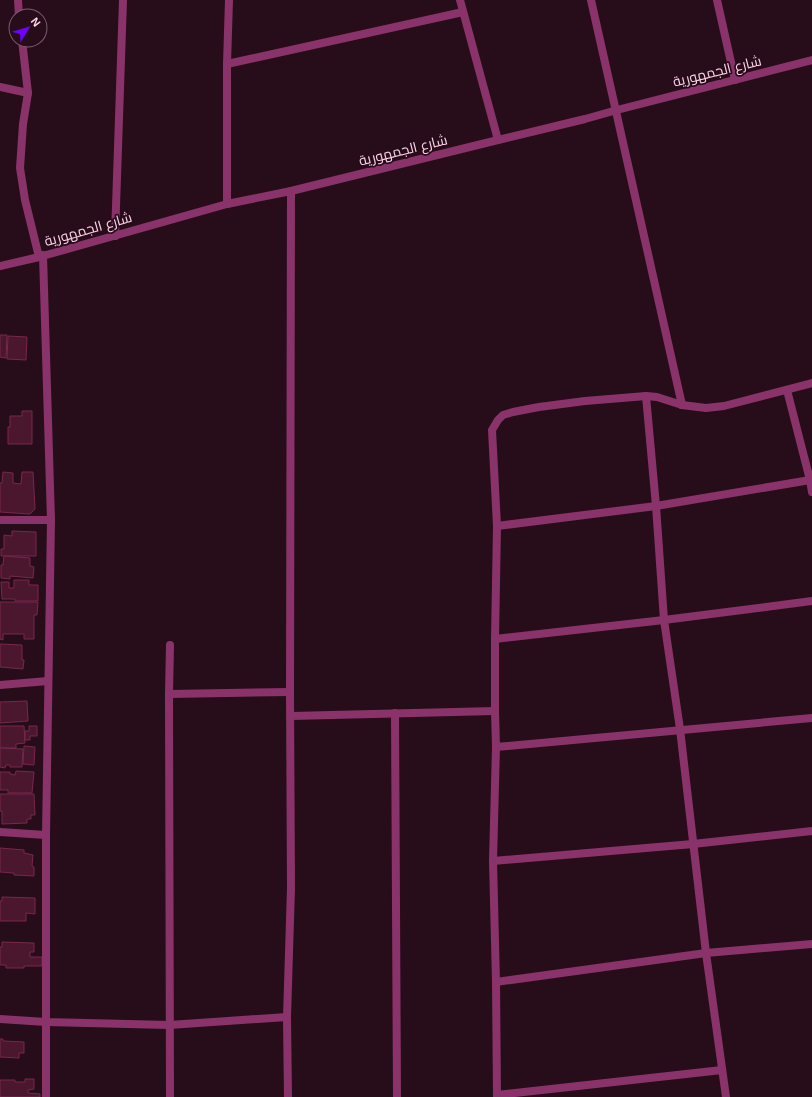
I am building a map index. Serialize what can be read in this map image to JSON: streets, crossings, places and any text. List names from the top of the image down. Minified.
{"streets":{"street":["شارع الجمهورية"]},"north":"top right"}
